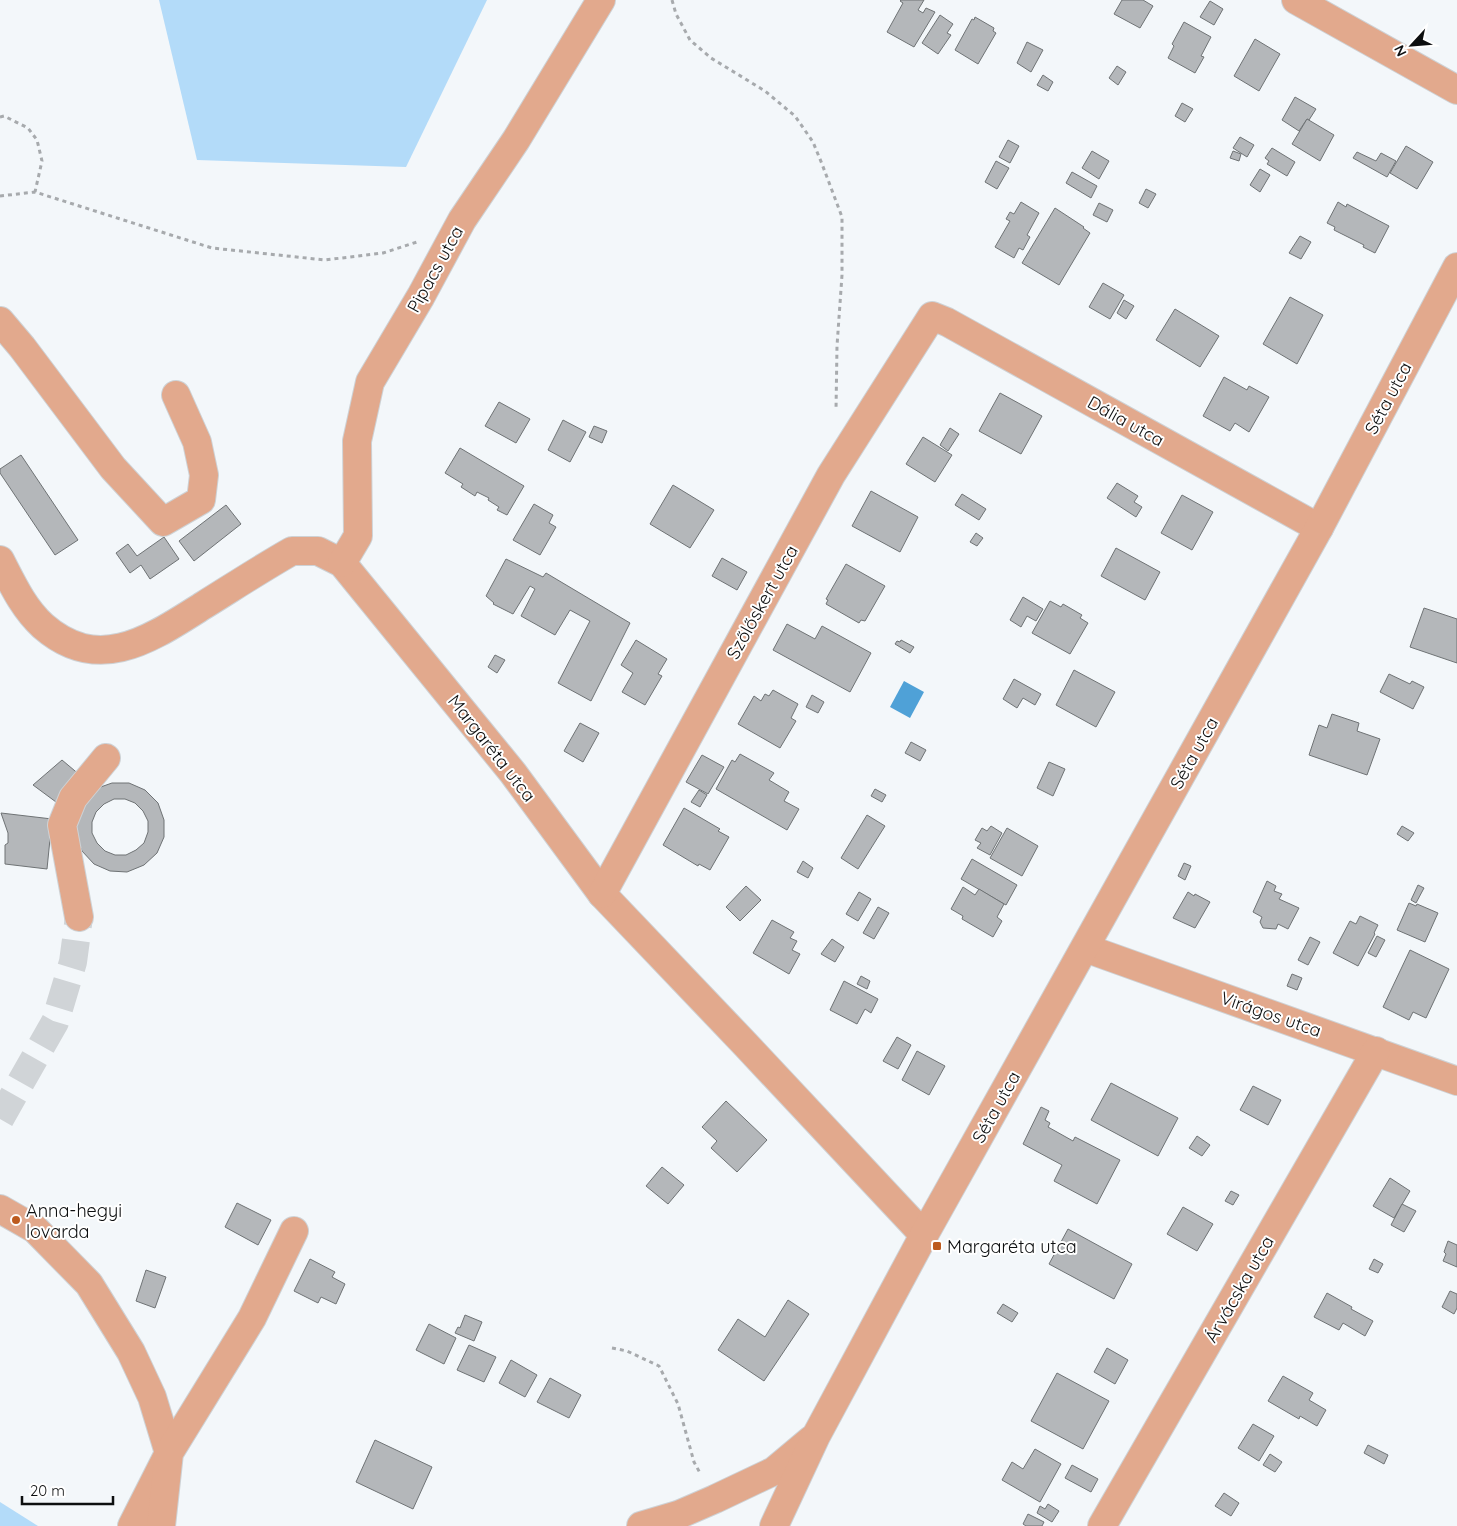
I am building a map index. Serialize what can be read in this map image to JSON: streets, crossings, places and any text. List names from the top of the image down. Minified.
{"streets":{"street":["Pipacs utca","Séta utca","Dália utca","Szőlőskert utca","Margaréta utca","Virágos utca","Árvácska utca"]},"crossings":[["Pipacs utca","Margaréta utca"],["Séta utca","Dália utca"],["Séta utca","Margaréta utca"],["Séta utca","Virágos utca"],["Dália utca","Szőlőskert utca"],["Szőlőskert utca","Margaréta utca"],["Virágos utca","Árvácska utca"]],"places":{"other":["Anna-hegyi lovarda"],"transit":["Margaréta utca"]},"scale_bar":"20 m","north":"bottom left"}
